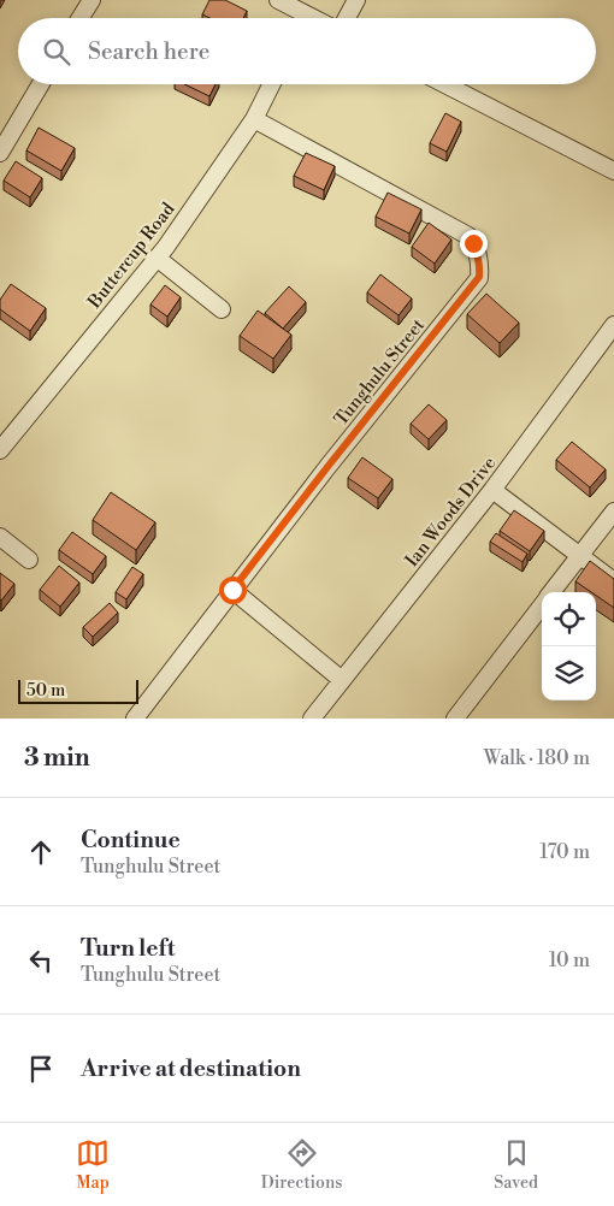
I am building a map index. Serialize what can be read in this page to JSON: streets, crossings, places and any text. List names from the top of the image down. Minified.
{"streets":{"street":["Buttercup Road","Tunghulu Street","Ian Woods Drive"]},"crossings":[["Buttercup Road","Tunghulu Street"]],"scale_bar":"50 m","page":{"search":"Search here","scale":"50 m","heading":["3 min","Walk · 180 m"],"list":[["Continue","Tunghulu Street","170 m"],["Turn left","Tunghulu Street","10 m"],"Arrive at destination"],"nav":["Map","Directions","Saved"]}}
